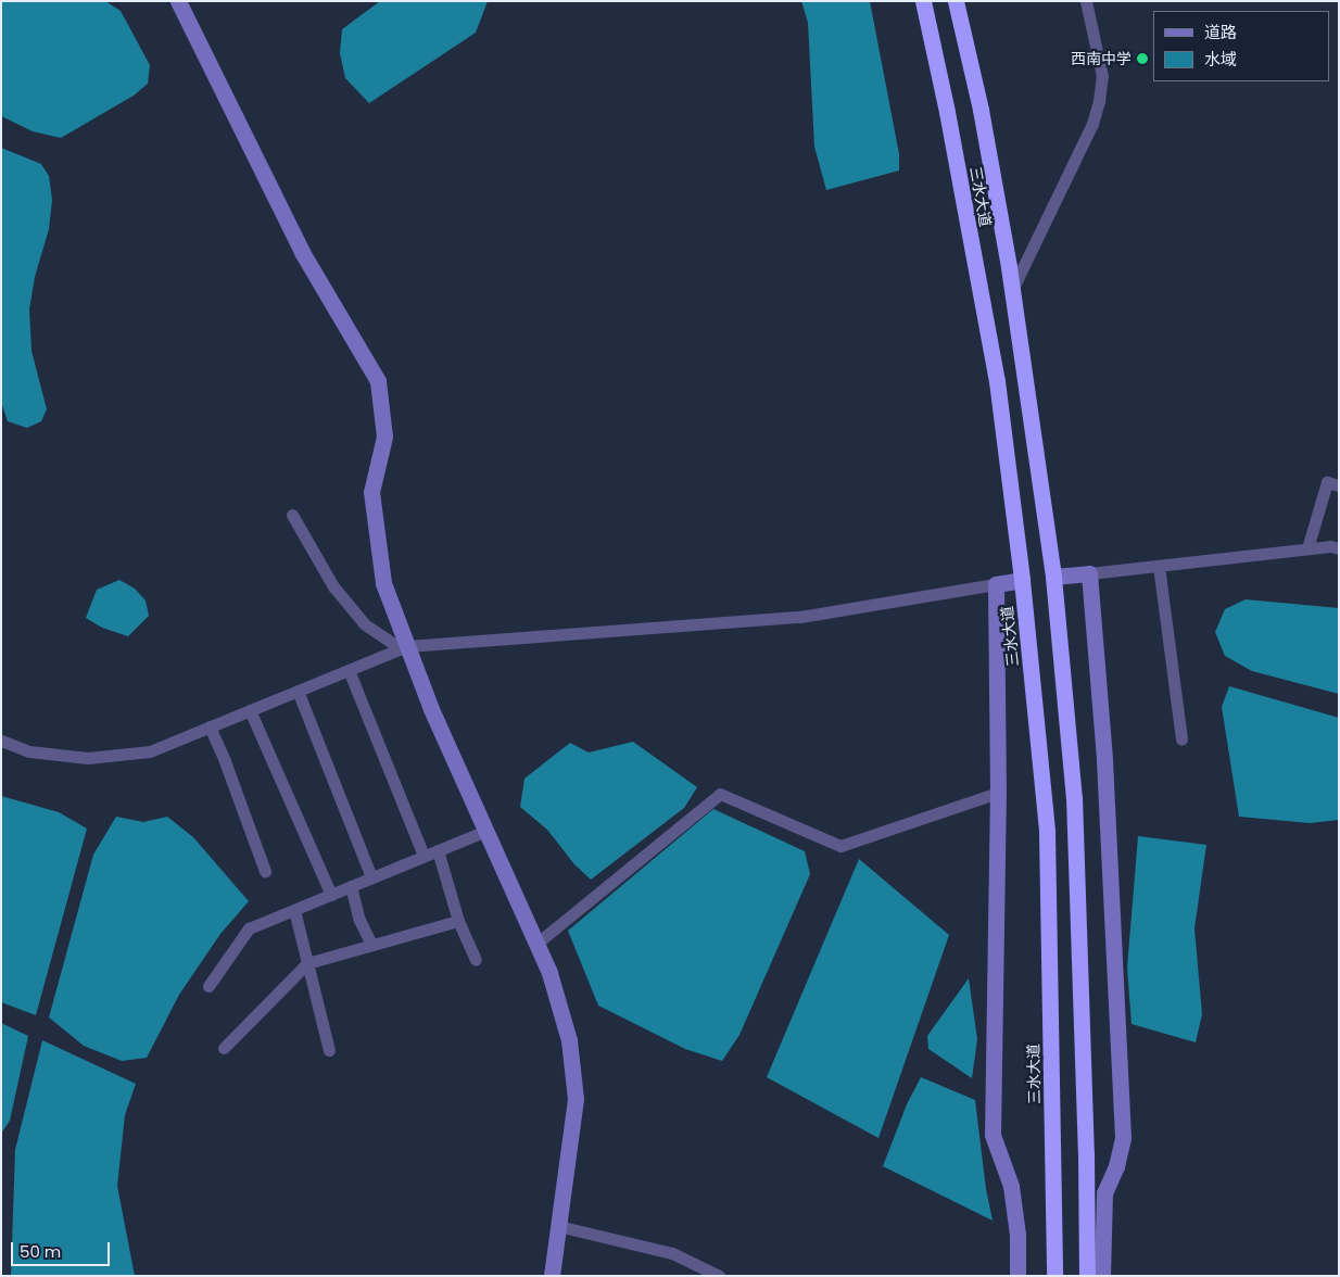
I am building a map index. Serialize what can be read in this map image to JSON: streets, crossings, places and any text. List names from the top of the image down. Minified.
{"streets":{"highway":["三水大道"]},"places":["西南中学"],"legend":["道路","水域"],"scale_bar":"50 m"}
